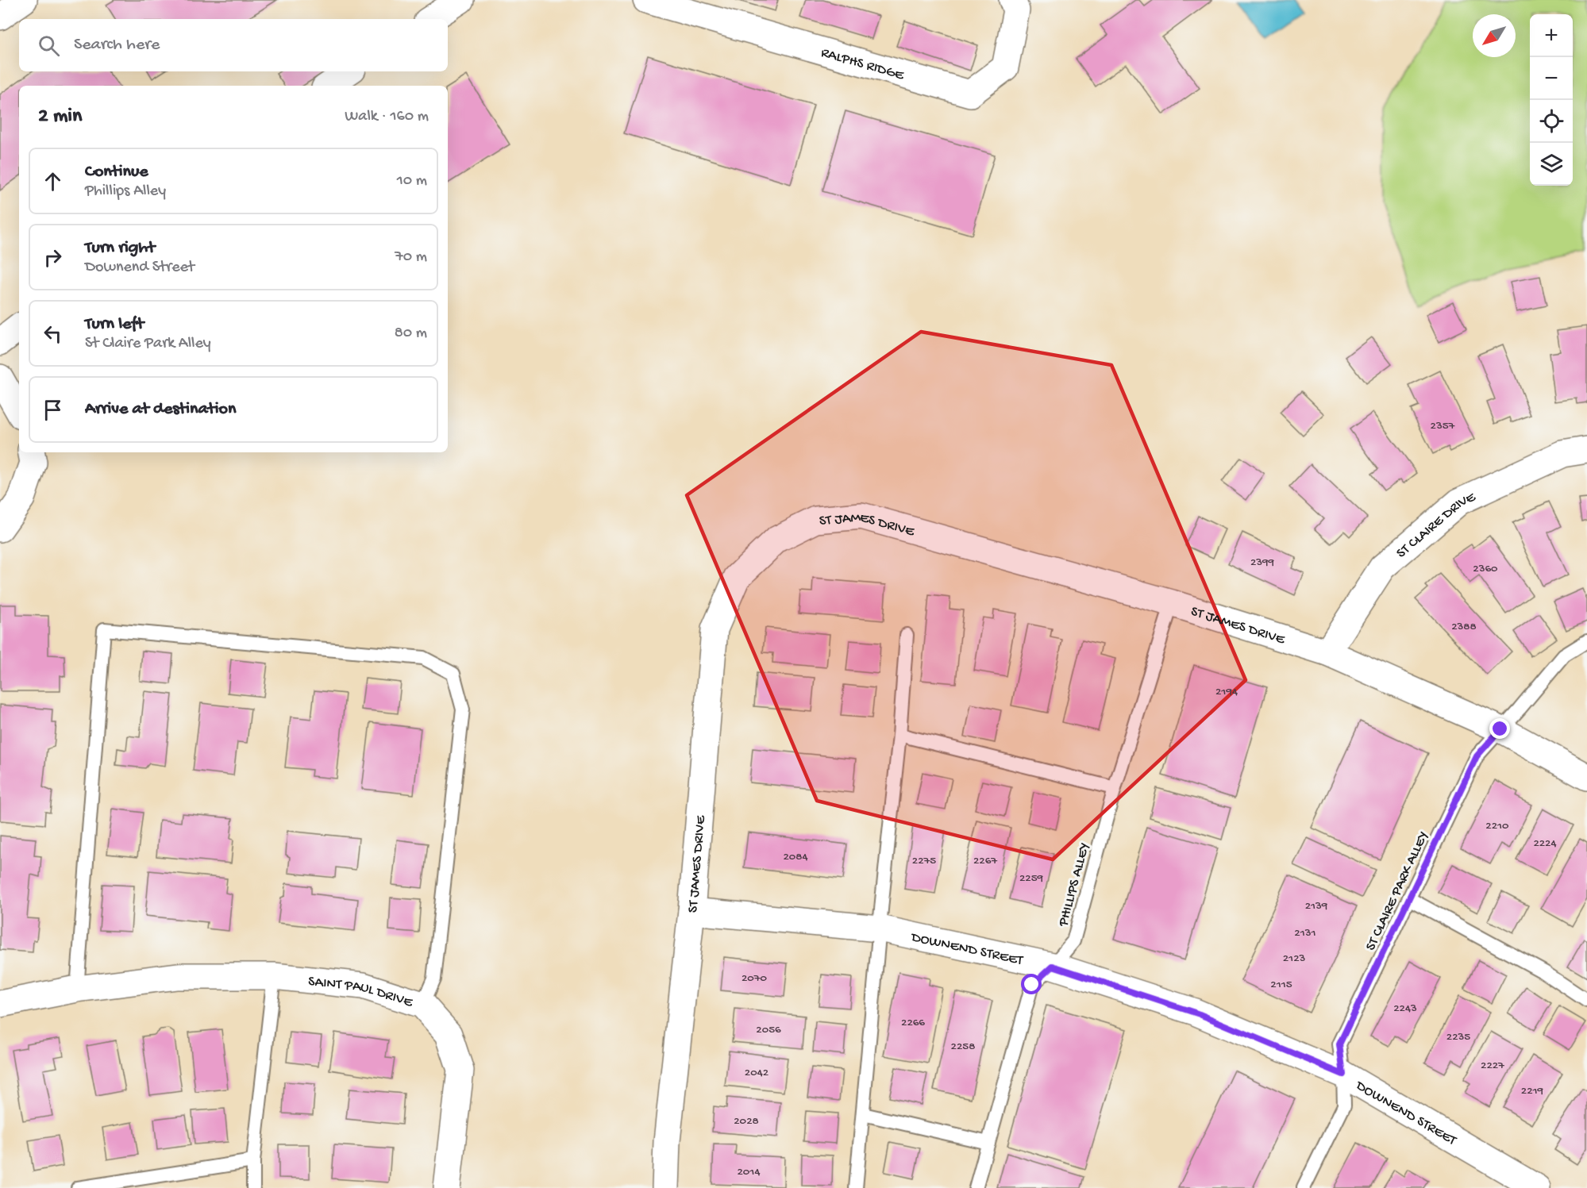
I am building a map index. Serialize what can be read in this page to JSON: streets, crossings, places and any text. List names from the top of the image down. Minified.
{"streets":{"street":["RALPHS RIDGE","ST CLAIRE DRIVE","ST JAMES DRIVE","DOWNEND STREET","SAINT PAUL DRIVE"],"lane":["PHILLIPS ALLEY","ST CLAIRE PARK ALLEY"]},"crossings":[["ST CLAIRE DRIVE","ST JAMES DRIVE"],["ST JAMES DRIVE","PHILLIPS ALLEY"],["ST JAMES DRIVE","ST CLAIRE PARK ALLEY"],["ST JAMES DRIVE","DOWNEND STREET"],["PHILLIPS ALLEY","DOWNEND STREET"],["ST CLAIRE PARK ALLEY","DOWNEND STREET"]],"house_numbers":["2357","2399","2360","2388","2194","2210","2224","2084","2275","2267","2259","2139","2131","2123","2070","2115","2243","2266","2056","2235","2258","2227","2042","2219","2028","2014"],"north":"bottom left","page":{"map_buttons":["+","−"],"search":"Search here","heading":["2 min","Walk · 160 m"],"list":[["Continue","Phillips Alley","10 m"],["Turn right","Downend Street","70 m"],["Turn left","St Claire Park Alley","80 m"],"Arrive at destination"]}}
